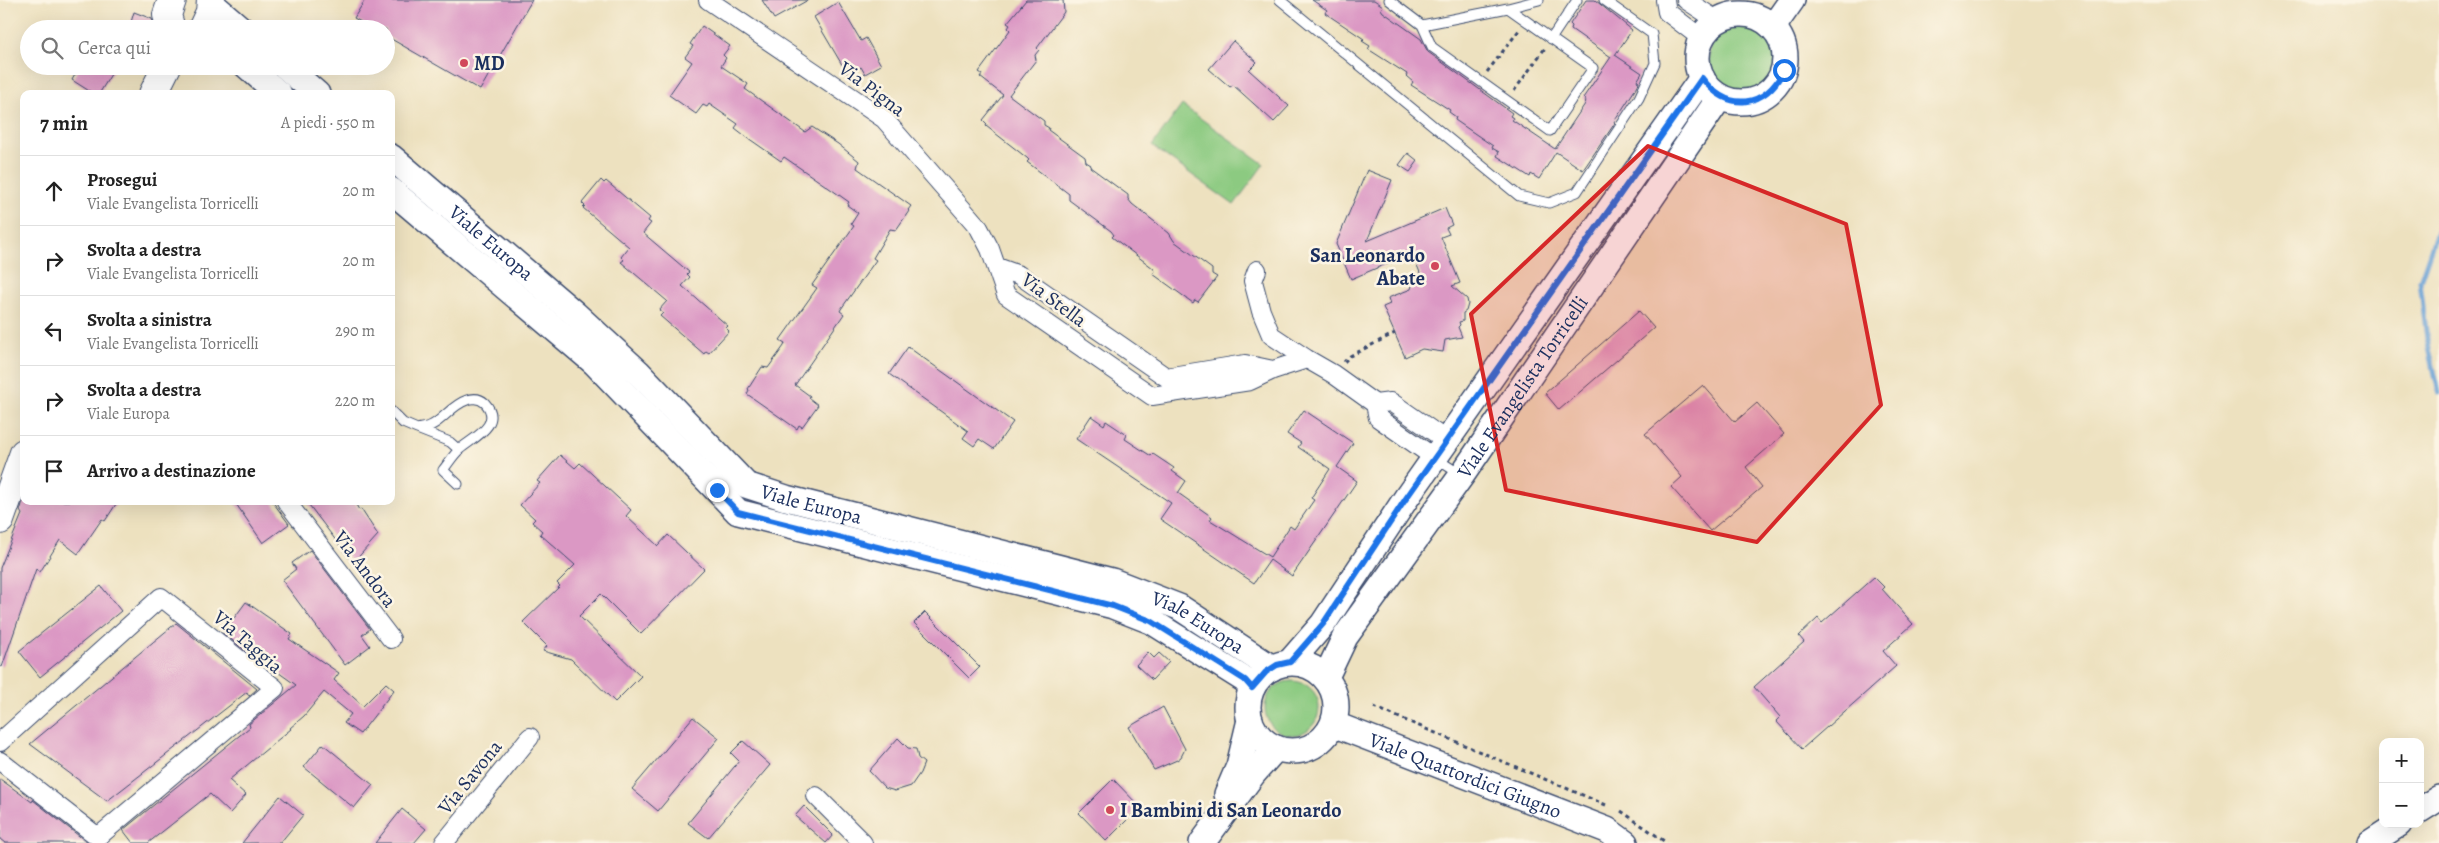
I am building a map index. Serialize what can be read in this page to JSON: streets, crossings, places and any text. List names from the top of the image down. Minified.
{"streets":{"street":["Via Pigna","Viale Europa","Via Stella","Viale Evangelista Torricelli","Via Andora","Via Taggia","Viale Quattordici Giugno","Via Savona"]},"crossings":[["Via Pigna","Via Stella"],["Viale Europa","Viale Evangelista Torricelli"],["Viale Europa","Viale Quattordici Giugno"],["Viale Evangelista Torricelli","Viale Quattordici Giugno"]],"places":["MD","San Leonardo Abate","I Bambini di San Leonardo"],"page":{"search":"Cerca qui","heading":["7 min","A piedi · 550 m"],"list":[["Prosegui","Viale Evangelista Torricelli","20 m"],["Svolta a destra","Viale Evangelista Torricelli","20 m"],["Svolta a sinistra","Viale Evangelista Torricelli","290 m"],["Svolta a destra","Viale Europa","220 m"],"Arrivo a destinazione"],"map_buttons":["+","−"]}}
